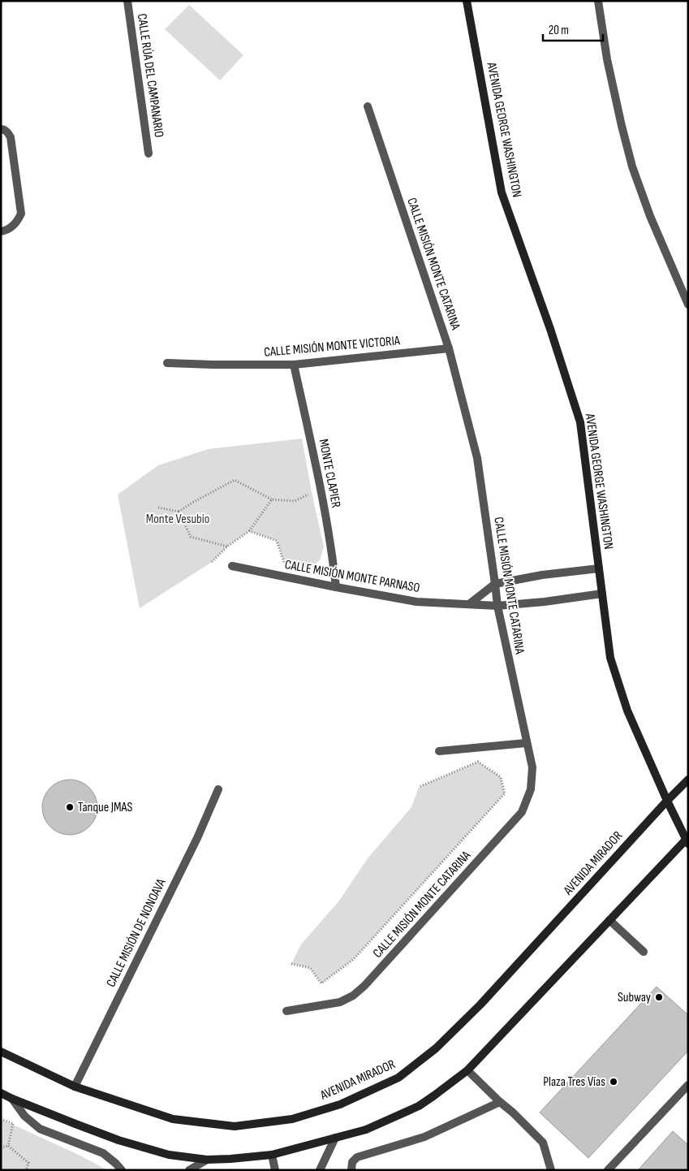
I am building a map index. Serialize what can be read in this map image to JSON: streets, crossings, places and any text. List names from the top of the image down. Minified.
{"streets":{"main road":["AVENIDA GEORGE WASHINGTON","AVENIDA MIRADOR"],"street":["CALLE RÚA DEL CAMPANARIO","CALLE MISIÓN MONTE CATARINA","CALLE MISIÓN MONTE VICTORIA","MONTE CLAPIER","CALLE MISIÓN MONTE PARNASO","CALLE MISIÓN DE NONOAVA"]},"crossings":[["AVENIDA GEORGE WASHINGTON","CALLE MISIÓN MONTE PARNASO"],["AVENIDA GEORGE WASHINGTON","AVENIDA MIRADOR"],["CALLE MISIÓN MONTE CATARINA","CALLE MISIÓN MONTE VICTORIA"],["CALLE MISIÓN MONTE CATARINA","CALLE MISIÓN MONTE PARNASO"],["CALLE MISIÓN MONTE VICTORIA","MONTE CLAPIER"],["MONTE CLAPIER","CALLE MISIÓN MONTE PARNASO"],["AVENIDA MIRADOR","CALLE MISIÓN DE NONOAVA"]],"parks":["Monte Vesubio"],"places":["Tanque JMAS","Subway","Plaza Tres Vías"],"scale_bar":"20 m"}
